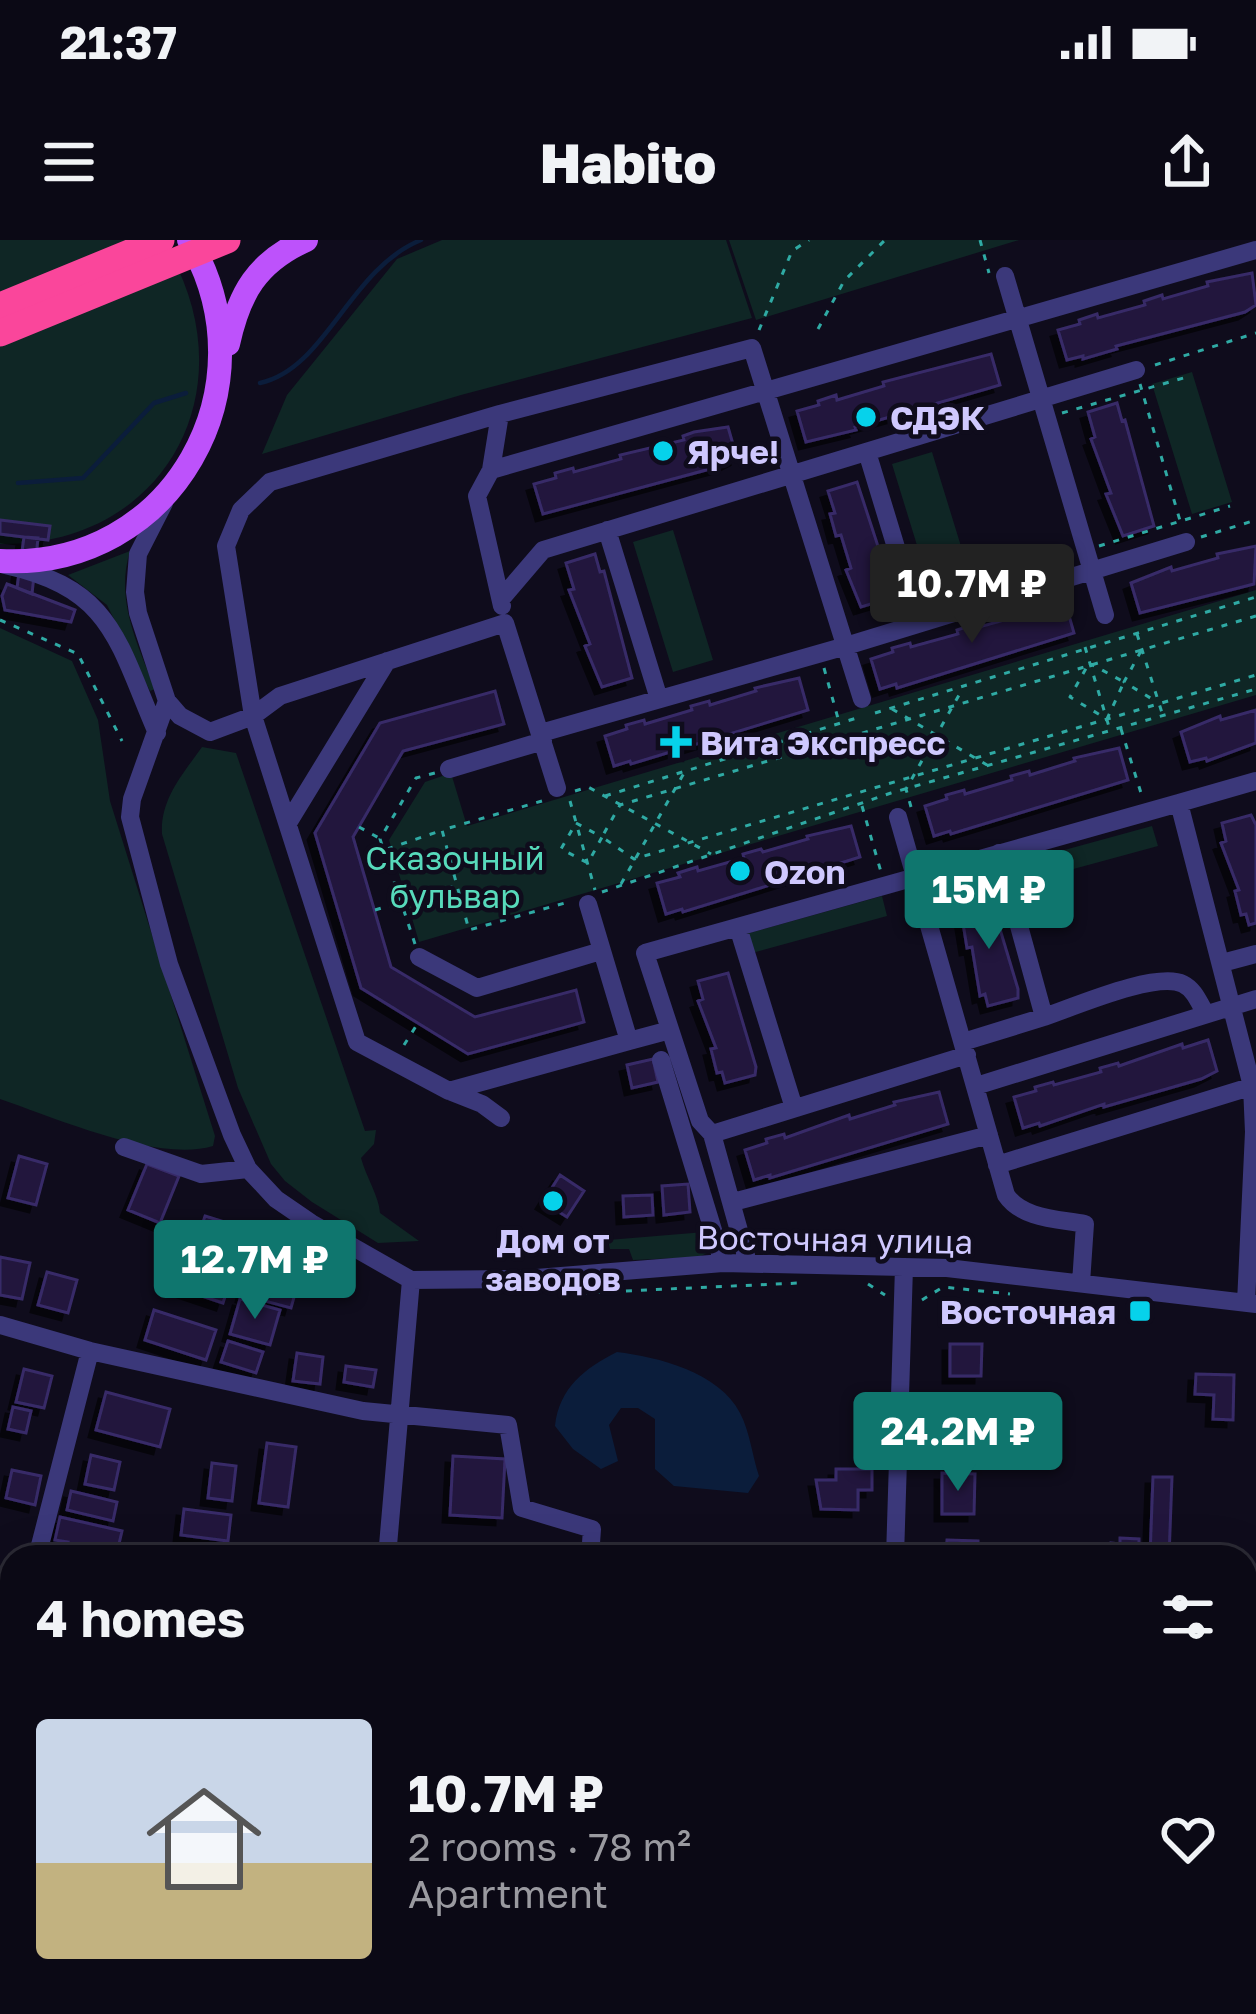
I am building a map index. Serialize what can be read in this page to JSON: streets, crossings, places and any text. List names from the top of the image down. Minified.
{"streets":{"street":["Восточная улица"]},"parks":["Сказочный бульвар"],"places":{"other":["СДЭК","Ярче!","Ozon","Дом от заводов"],"health":["Вита Экспресс"],"transit":["Восточная"]},"page":{"status":"21:37","header":"Habito","price":["10.7M ₽","15M ₽","12.7M ₽","24.2M ₽"],"heading":"4 homes","list":[{"name":"10.7M ₽","note":"2 rooms · 78 m² · Apartment"}]}}
